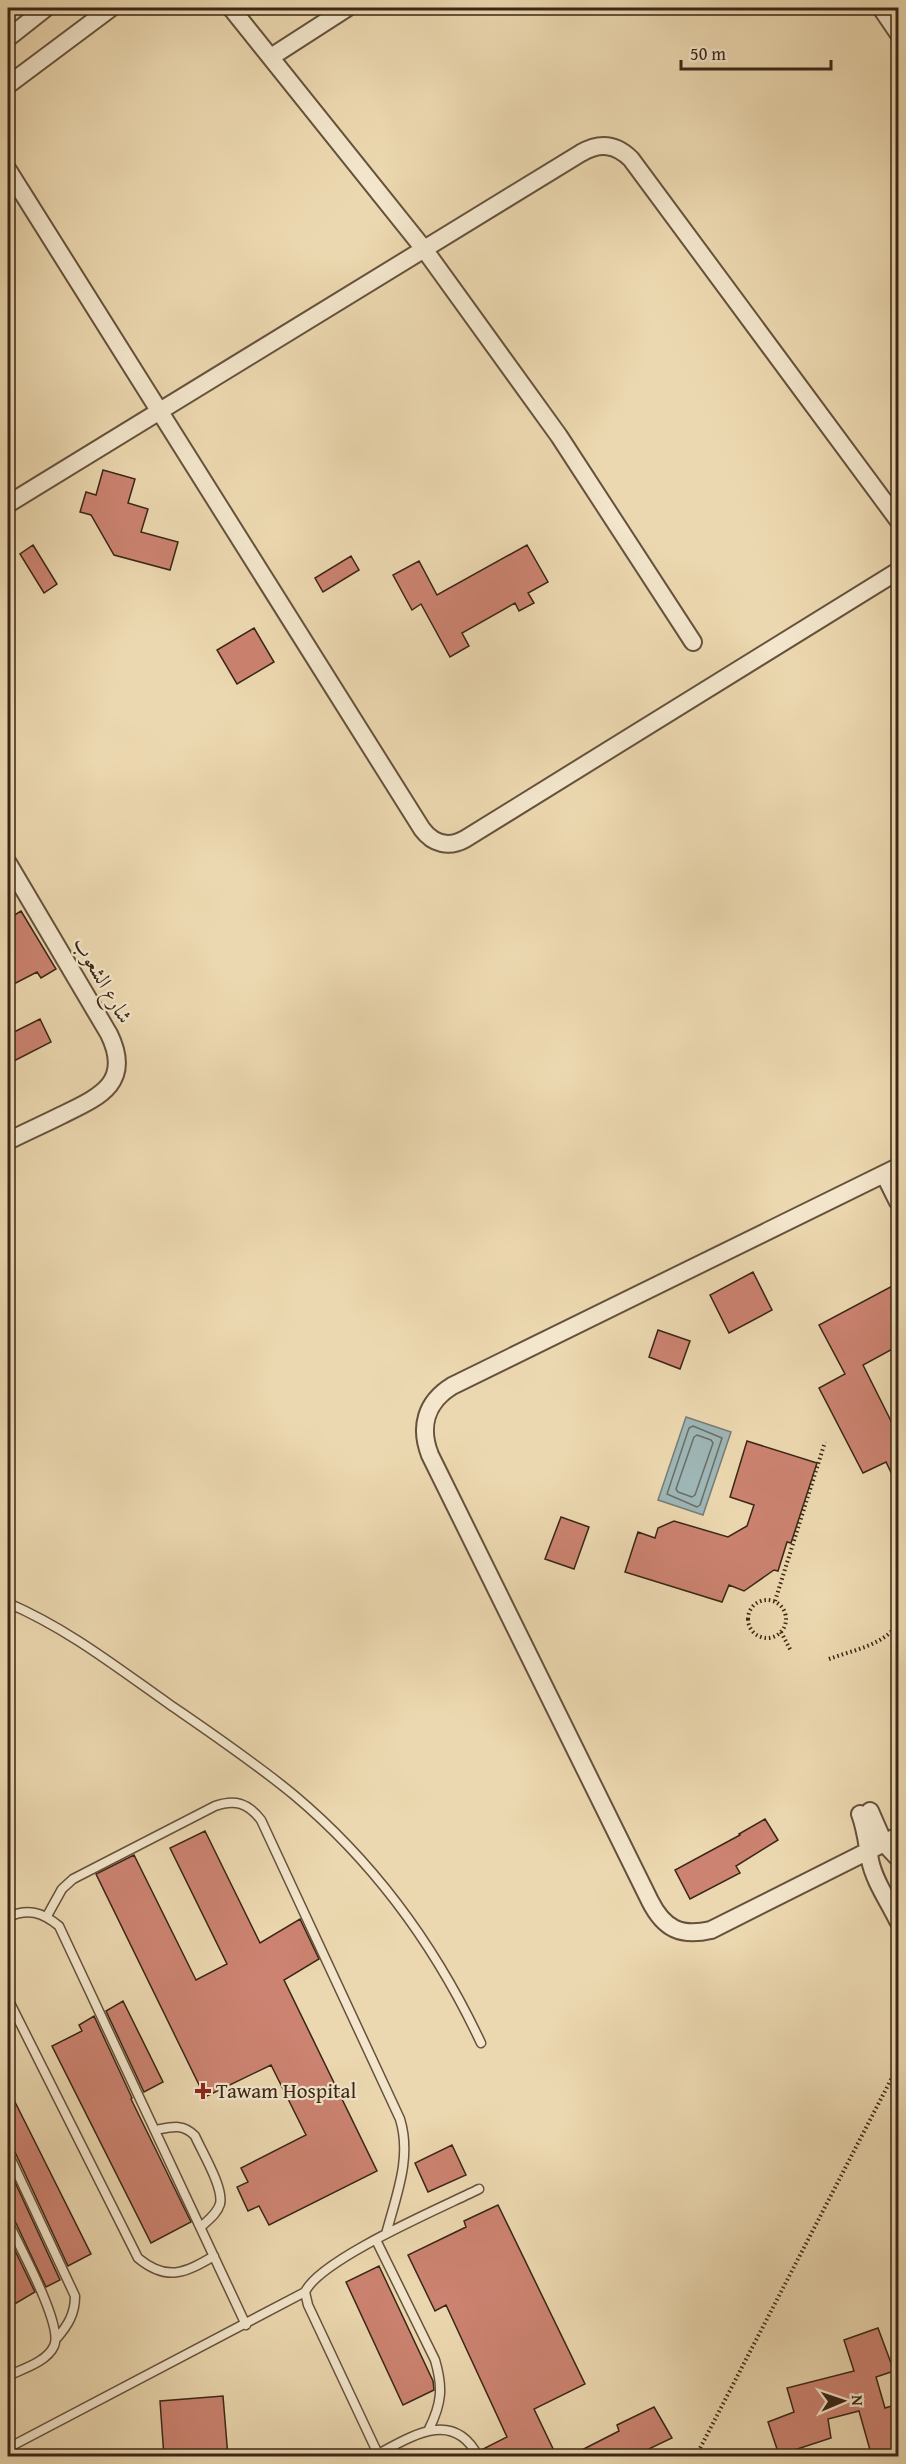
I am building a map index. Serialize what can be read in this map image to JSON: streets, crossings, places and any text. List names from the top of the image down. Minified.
{"streets":{"street":["شارع الشعوب"]},"places":{"health":["Tawam Hospital"]},"scale_bar":"50 m","north":"right"}
